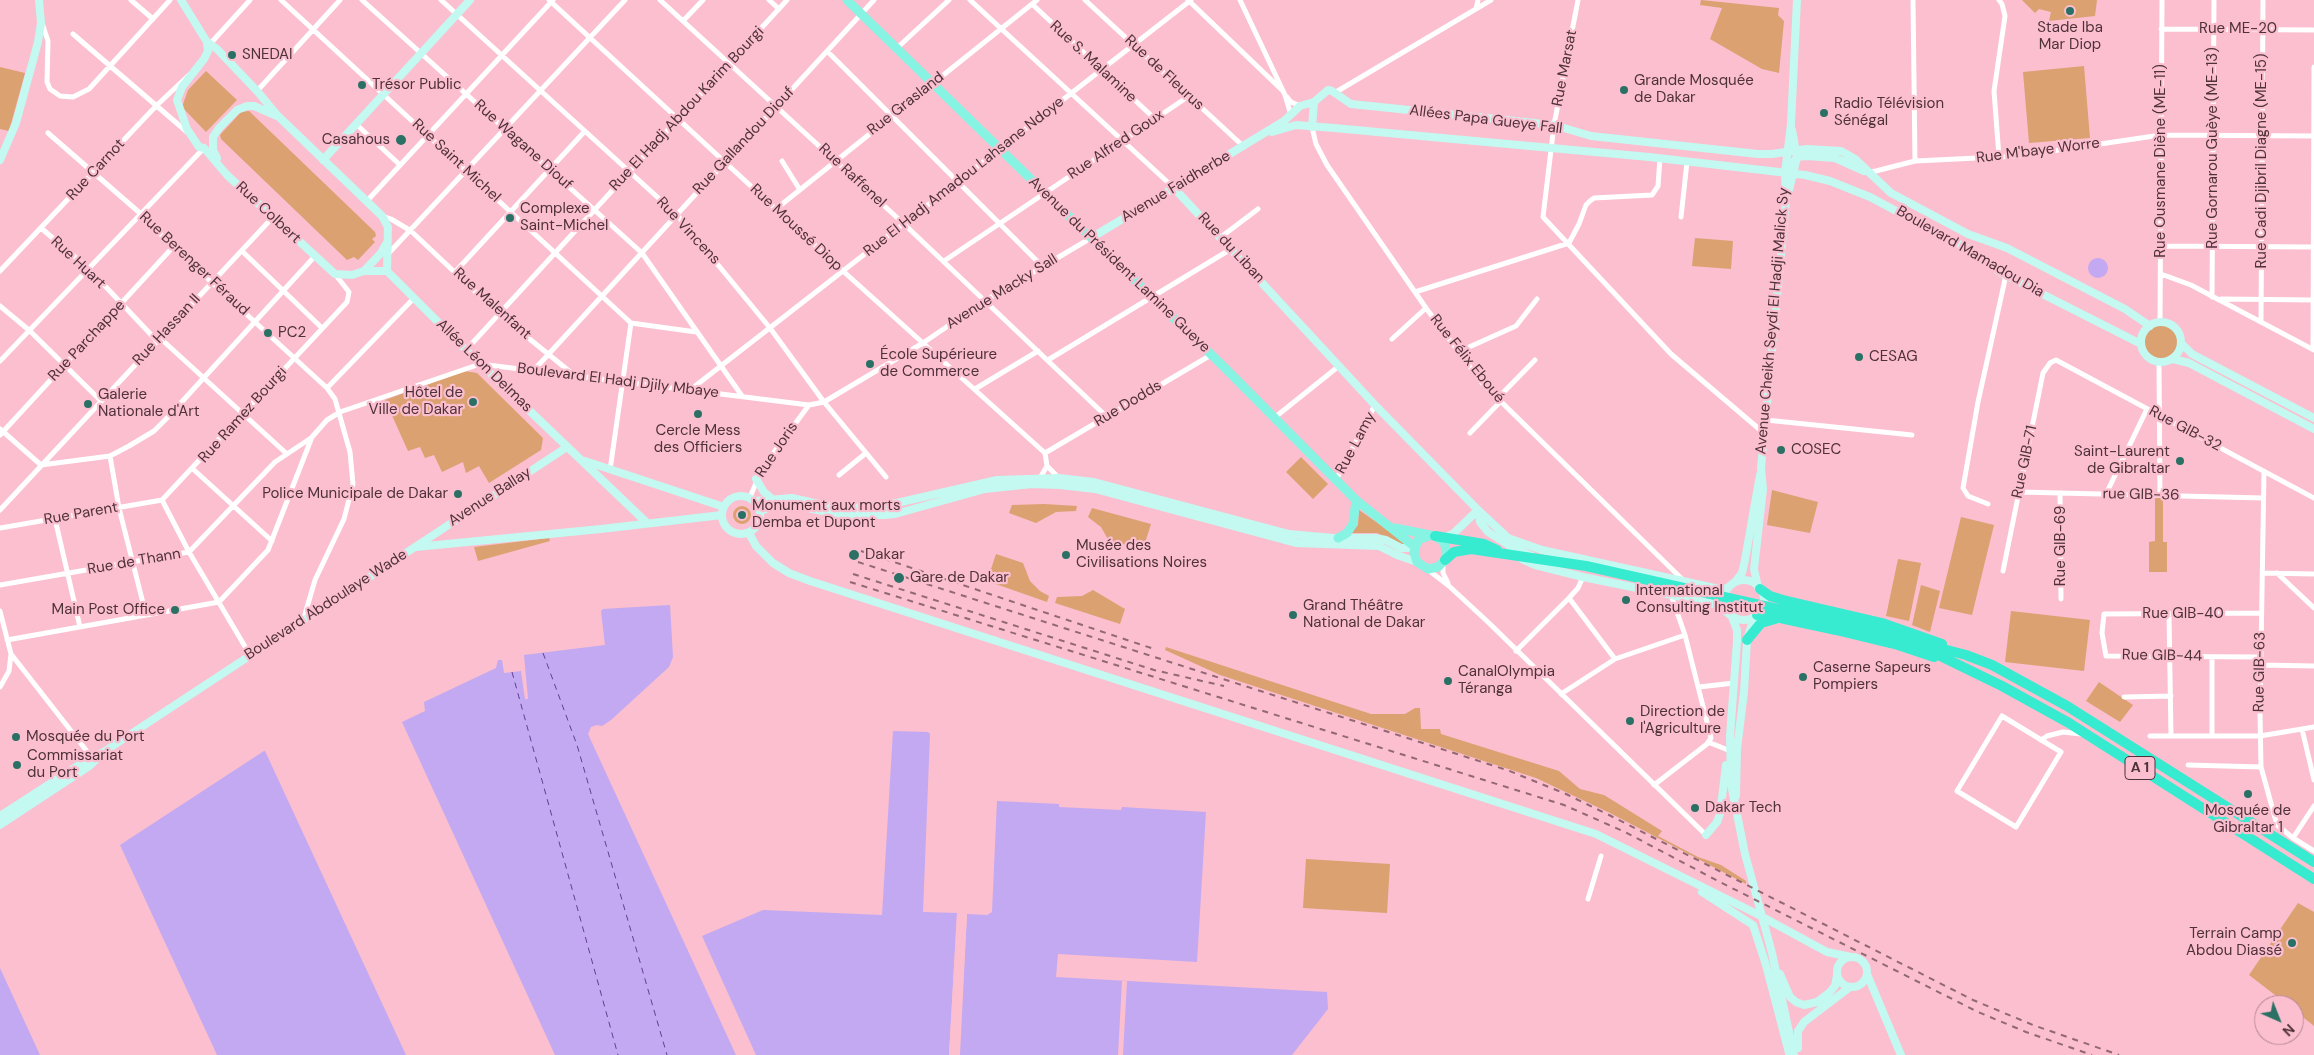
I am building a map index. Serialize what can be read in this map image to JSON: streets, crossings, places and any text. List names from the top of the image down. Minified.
{"streets":{"highway":["A 1"],"main road":["Avenue du Président Lamine Gueye"],"street":["Rue ME-20","Rue S. Malamine","Rue Marsat","Rue de Fleurus","Rue Grasland","Rue El Hadj Abdou Karim Bourgi","Allées Papa Gueye Fall","Rue Gallandou Diouf","Rue Wagane Diouf","Rue Alfred Goux","Rue Gornarou Guèye (ME-13)","Rue M'baye Worre","Rue Saint Michel","Rue Ousmane Diène (ME-11)","Rue Cadi Djibril Diagne (ME-15)","Rue Carnot","Rue Raffenel","Rue El Hadj Amadou Lahsane Ndoye","Avenue Faidherbe","Rue Colbert","Rue Moussé Diop","Rue Vincens","Rue du Liban","Boulevard Mamadou Dia","Rue Huart","Rue Berenger Féraud","Avenue Macky Sall","Rue Malenfant","Avenue Cheikh Seydi El Hadji Malick Sy","Rue Hassan ll","Rue Parchappe","Rue Félix Eboué","Allée Léon Delmas","Boulevard El Hadj Djily Mbaye","Rue Dodds","Rue Ramez Bourgi","Rue GIB-32","Rue Lamy","Rue Joris","Rue GIB-71","rue GIB-36","Avenue Ballay","Rue Parent","Rue GIB-69","Rue de Thann","Boulevard Abdoulaye Wade","Rue GIB-40","Rue GIB-44","Rue GIB-63"]},"crossings":[["Rue ME-20","Rue Gornarou Guèye (ME-13)"],["Rue ME-20","Rue Ousmane Diène (ME-11)"],["Rue ME-20","Rue Cadi Djibril Diagne (ME-15)"],["Rue S. Malamine","Rue Grasland"],["Rue S. Malamine","Rue Alfred Goux"],["Rue S. Malamine","Rue El Hadj Amadou Lahsane Ndoye"],["Rue Marsat","Allées Papa Gueye Fall"],["Rue de Fleurus","Rue Alfred Goux"],["Rue de Fleurus","Rue El Hadj Amadou Lahsane Ndoye"],["Rue de Fleurus","Avenue Faidherbe"],["Rue Grasland","Rue Raffenel"],["Rue Grasland","Rue Moussé Diop"],["Rue Grasland","Rue du Liban"],["Rue Grasland","Avenue du Président Lamine Gueye"],["Rue El Hadj Abdou Karim Bourgi","Rue Wagane Diouf"],["Rue El Hadj Abdou Karim Bourgi","Rue Saint Michel"],["Rue El Hadj Abdou Karim Bourgi","Rue Raffenel"],["Rue El Hadj Abdou Karim Bourgi","Rue Moussé Diop"],["Rue El Hadj Abdou Karim Bourgi","Rue Vincens"],["Rue El Hadj Abdou Karim Bourgi","Rue Malenfant"],["Rue El Hadj Abdou Karim Bourgi","Allée Léon Delmas"],["Allées Papa Gueye Fall","Avenue Faidherbe"],["Allées Papa Gueye Fall","Boulevard Mamadou Dia"],["Allées Papa Gueye Fall","Avenue Cheikh Seydi El Hadji Malick Sy"],["Allées Papa Gueye Fall","Rue Félix Eboué"],["Rue Gallandou Diouf","Rue Wagane Diouf"],["Rue Gallandou Diouf","Rue Saint Michel"],["Rue Gallandou Diouf","Rue Raffenel"],["Rue Gallandou Diouf","Rue Moussé Diop"],["Rue Gallandou Diouf","Rue Vincens"],["Rue Gallandou Diouf","Avenue du Président Lamine Gueye"],["Rue Gallandou Diouf","Rue Malenfant"],["Rue Gallandou Diouf","Boulevard El Hadj Djily Mbaye"],["Rue Wagane Diouf","Rue El Hadj Amadou Lahsane Ndoye"],["Rue Wagane Diouf","Boulevard El Hadj Djily Mbaye"],["Rue Alfred Goux","Rue Raffenel"],["Rue Alfred Goux","Rue du Liban"],["Rue Alfred Goux","Avenue du Président Lamine Gueye"],["Rue Gornarou Guèye (ME-13)","Rue M'baye Worre"],["Rue M'baye Worre","Rue Ousmane Diène (ME-11)"],["Rue M'baye Worre","Rue Cadi Djibril Diagne (ME-15)"],["Rue M'baye Worre","Boulevard Mamadou Dia"],["Rue Ousmane Diène (ME-11)","Boulevard Mamadou Dia"],["Rue Carnot","Rue Huart"],["Rue Carnot","Rue Berenger Féraud"],["Rue Raffenel","Rue El Hadj Amadou Lahsane Ndoye"],["Rue Raffenel","Avenue Macky Sall"],["Rue Raffenel","Rue Dodds"],["Rue El Hadj Amadou Lahsane Ndoye","Rue Moussé Diop"],["Rue El Hadj Amadou Lahsane Ndoye","Rue Vincens"],["Rue El Hadj Amadou Lahsane Ndoye","Rue du Liban"],["Rue El Hadj Amadou Lahsane Ndoye","Avenue du Président Lamine Gueye"],["Rue El Hadj Amadou Lahsane Ndoye","Boulevard El Hadj Djily Mbaye"],["Avenue Faidherbe","Rue du Liban"],["Avenue Faidherbe","Avenue du Président Lamine Gueye"],["Avenue Faidherbe","Avenue Macky Sall"],["Rue Colbert","Rue Hassan ll"],["Rue Colbert","Rue Ramez Bourgi"],["Rue Moussé Diop","Avenue Macky Sall"],["Rue Moussé Diop","Rue Dodds"],["Rue Vincens","Avenue Macky Sall"],["Rue du Liban","Avenue Cheikh Seydi El Hadji Malick Sy"],["Rue du Liban","Rue Félix Eboué"],["Rue du Liban","Rue Lamy"],["Boulevard Mamadou Dia","Avenue Cheikh Seydi El Hadji Malick Sy"],["Rue Huart","Rue Hassan ll"],["Rue Huart","Rue Parchappe"],["Rue Huart","Rue Ramez Bourgi"],["Rue Huart","Rue de Thann"],["Rue Berenger Féraud","Rue Hassan ll"],["Rue Berenger Féraud","Rue Parchappe"],["Rue Berenger Féraud","Boulevard El Hadj Djily Mbaye"],["Rue Berenger Féraud","Rue Ramez Bourgi"],["Rue Berenger Féraud","Boulevard Abdoulaye Wade"],["Avenue du Président Lamine Gueye","Avenue Macky Sall"],["Avenue du Président Lamine Gueye","Rue Dodds"],["Avenue du Président Lamine Gueye","Rue Lamy"],["Avenue du Président Lamine Gueye","A 1"],["Avenue Macky Sall","Boulevard El Hadj Djily Mbaye"],["Avenue Macky Sall","Rue Joris"],["Rue Malenfant","Boulevard El Hadj Djily Mbaye"],["Allée Léon Delmas","Boulevard El Hadj Djily Mbaye"],["Allée Léon Delmas","Avenue Ballay"],["Boulevard El Hadj Djily Mbaye","Rue Joris"],["Boulevard El Hadj Djily Mbaye","Rue de Thann"],["Rue Ramez Bourgi","Rue Parent"],["Rue GIB-32","Rue GIB-71"],["Rue GIB-32","Rue GIB-63"],["Rue Joris","Boulevard Abdoulaye Wade"],["Rue GIB-71","rue GIB-36"],["rue GIB-36","Rue GIB-69"],["rue GIB-36","Rue GIB-63"],["Avenue Ballay","Boulevard Abdoulaye Wade"],["Rue GIB-40","Rue GIB-44"],["Rue GIB-40","Rue GIB-63"],["Rue GIB-44","Rue GIB-63"]],"places":["Stade Iba Mar Diop","SNEDAI","Trésor Public","Grande Mosquée de Dakar","Radio Télévision Sénégal","Casahous","Complexe Saint-Michel","PC2","CESAG","École Supérieure de Commerce","Hôtel de Ville de Dakar","Galerie Nationale d'Art","Cercle Mess des Officiers","COSEC","Saint-Laurent de Gibraltar","Police Municipale de Dakar","Monument aux morts Demba et Dupont","Dakar","Musée des Civilisations Noires","Gare de Dakar","International Consulting Institut","Main Post Office","Grand Théâtre National de Dakar","Caserne Sapeurs Pompiers","CanalOlympia Téranga","Direction de l'Agriculture","Mosquée du Port","Commissariat du Port","Mosquée de Gibraltar 1","Dakar Tech","Terrain Camp Abdou Diassé"],"north":"bottom right"}
